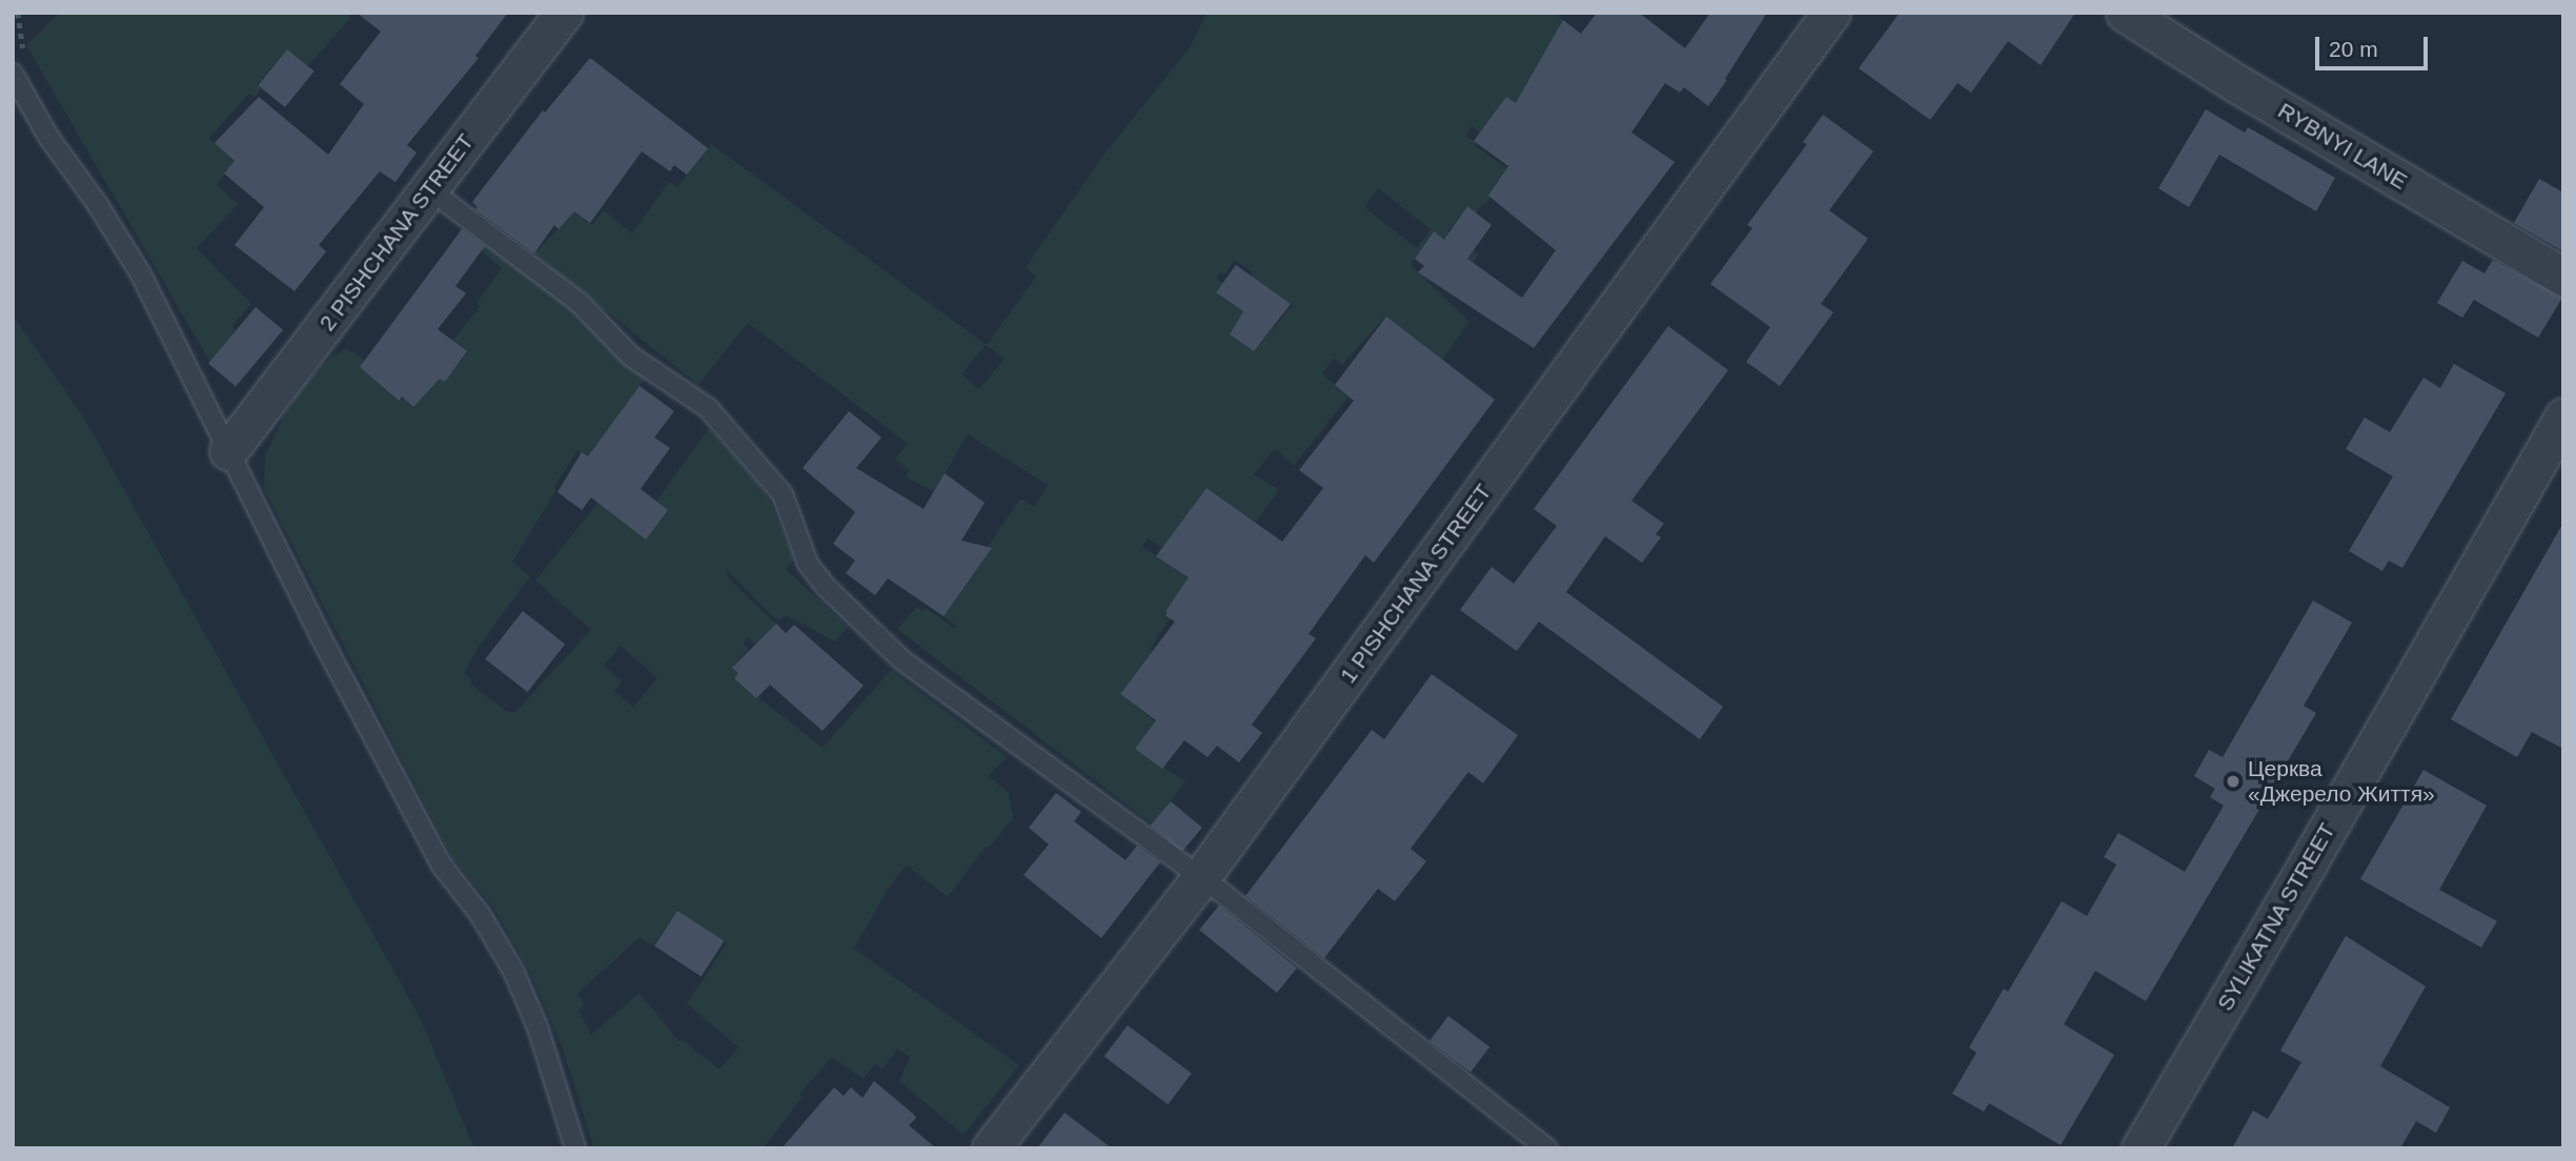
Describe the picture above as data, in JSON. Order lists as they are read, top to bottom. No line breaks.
{"streets":{"street":["RYBNYI LANE","2 PISHCHANA STREET","1 PISHCHANA STREET","SYLIKATNA STREET"]},"places":["Церква «Джерело Життя»"],"scale_bar":"20 m"}
